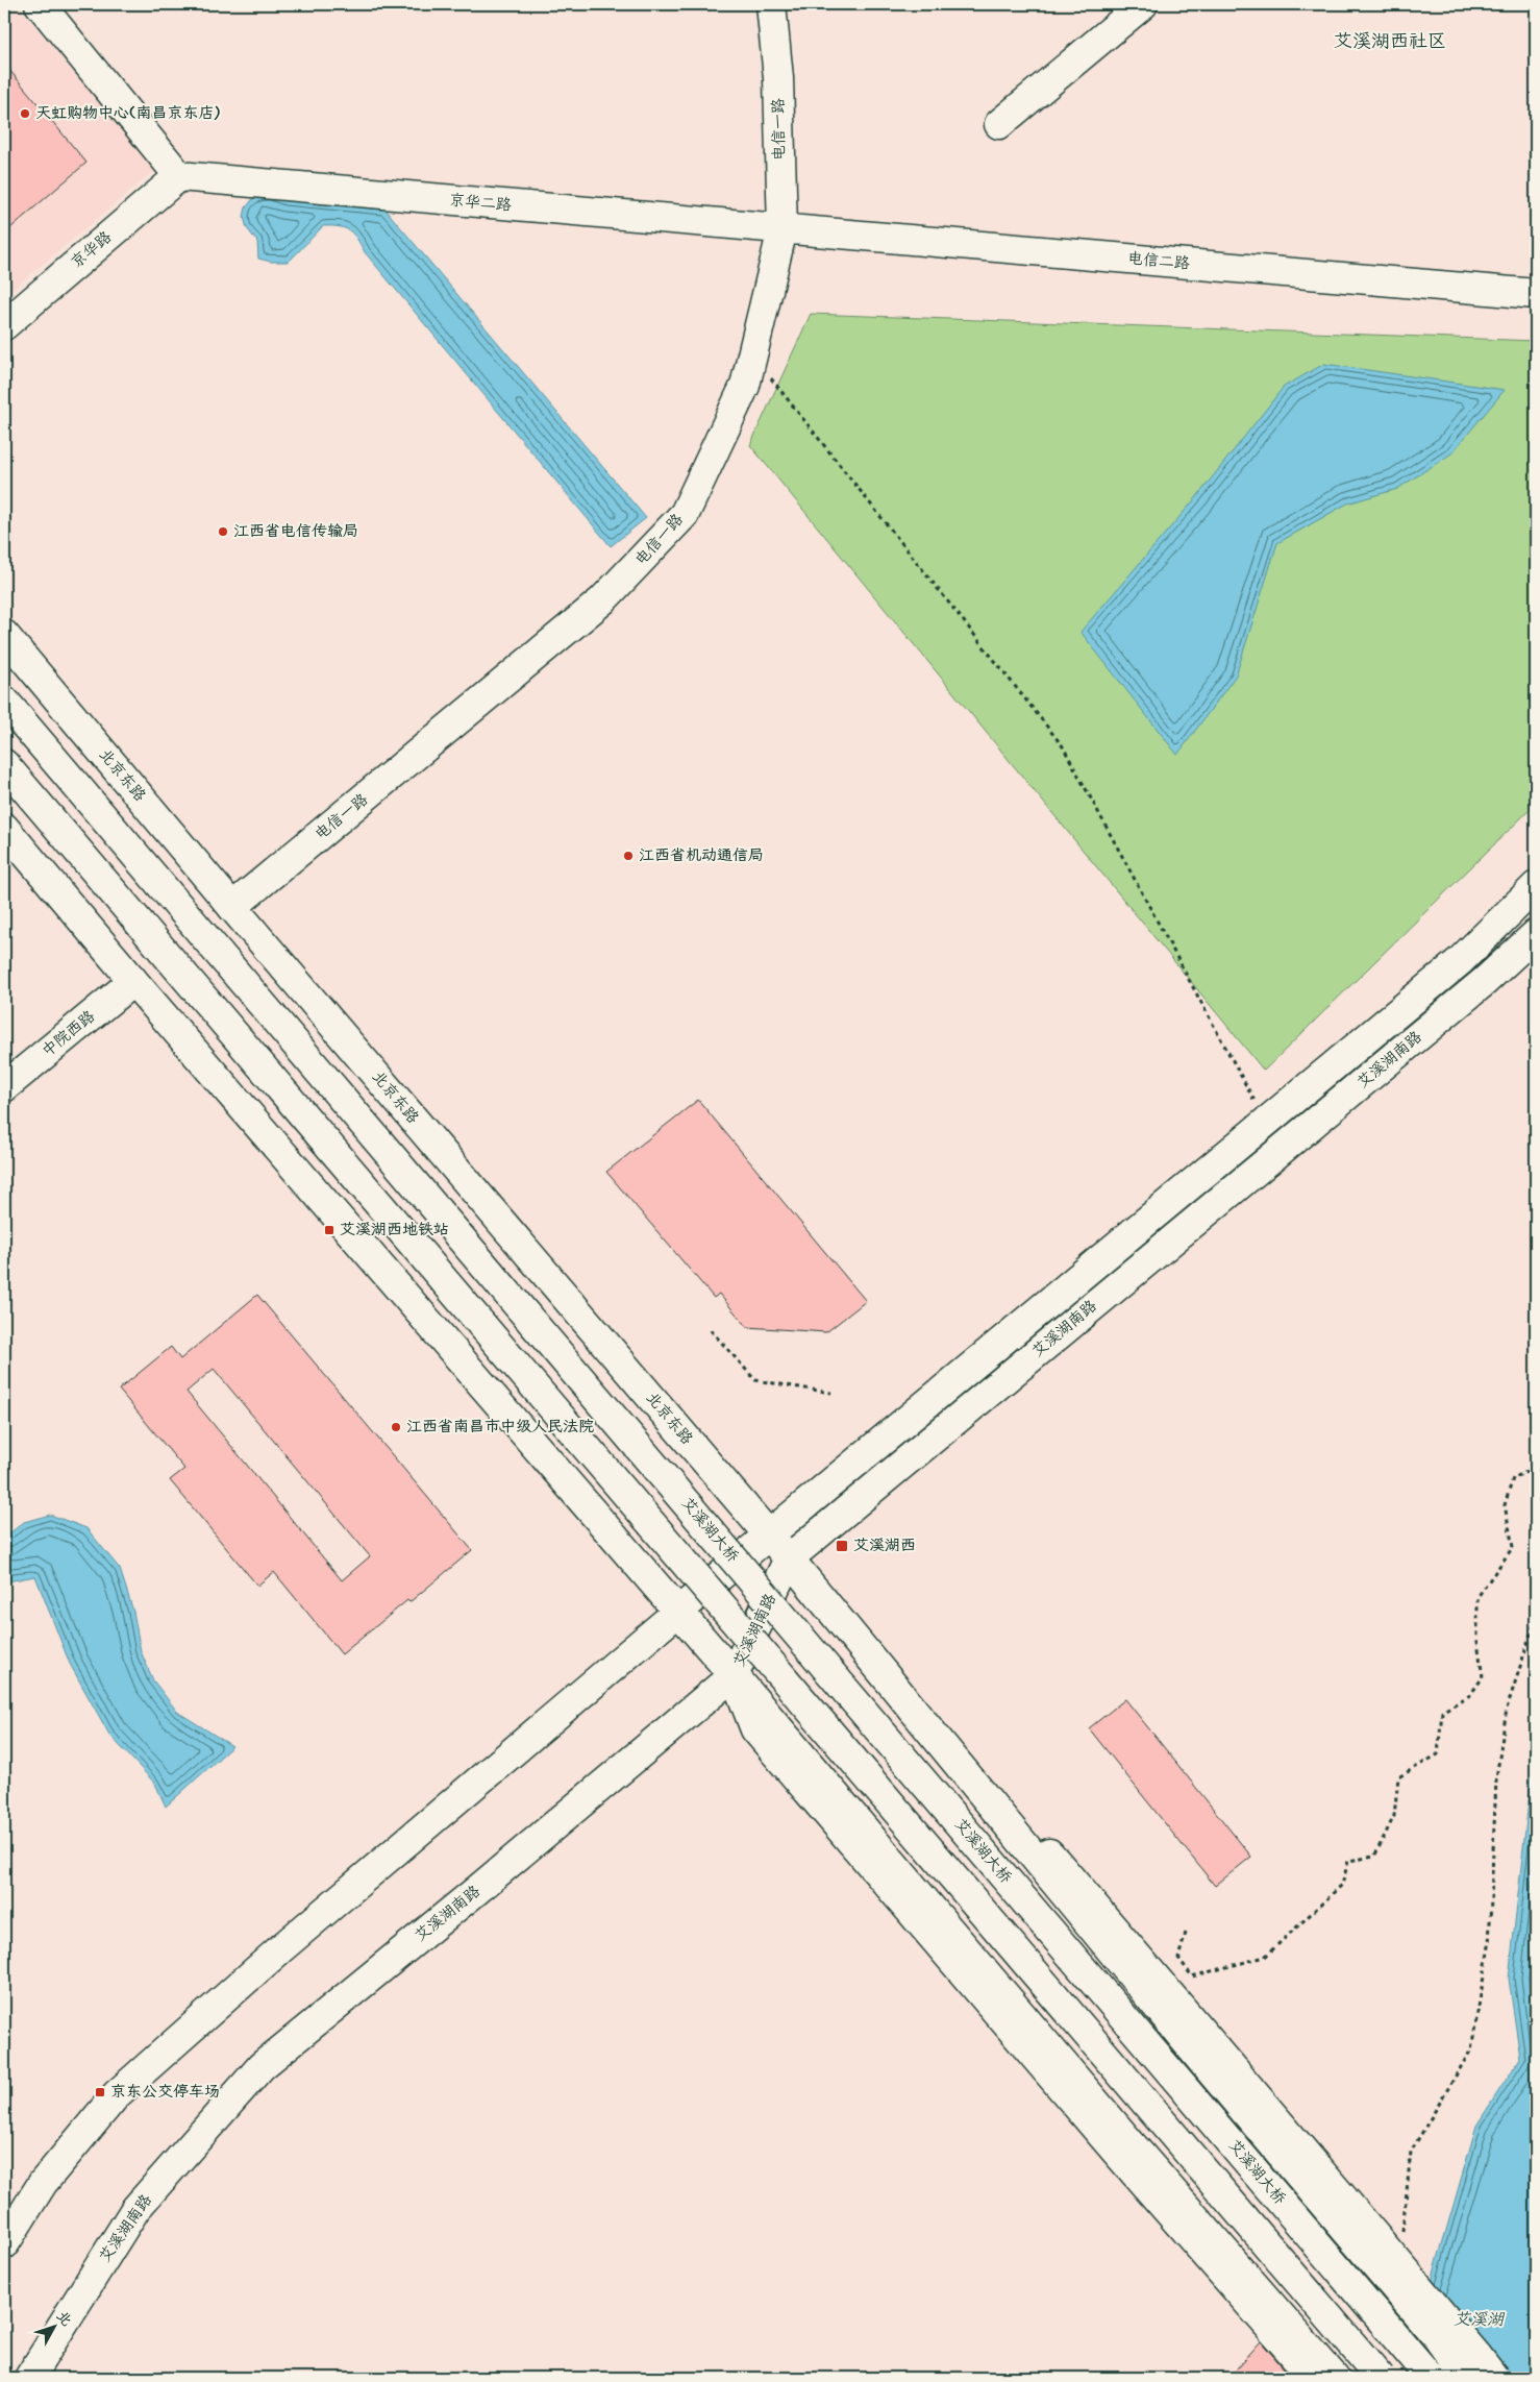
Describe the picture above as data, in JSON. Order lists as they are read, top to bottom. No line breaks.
{"streets":{"main road":["电信一路","京华二路","京华路","电信二路","北京东路","中院西路","艾溪湖南路","艾溪湖大桥"]},"crossings":[["电信一路","京华二路"],["电信一路","电信二路"],["电信一路","北京东路"],["京华二路","京华路"],["京华二路","电信二路"],["北京东路","艾溪湖南路"]],"districts":["艾溪湖西社区"],"water":["艾溪湖"],"places":{"other":["天虹购物中心(南昌京东店)","江西省电信传输局","江西省机动通信局","江西省南昌市中级人民法院"],"transit":["艾溪湖西地铁站","艾溪湖西","京东公交停车场"]},"north":"top right"}
